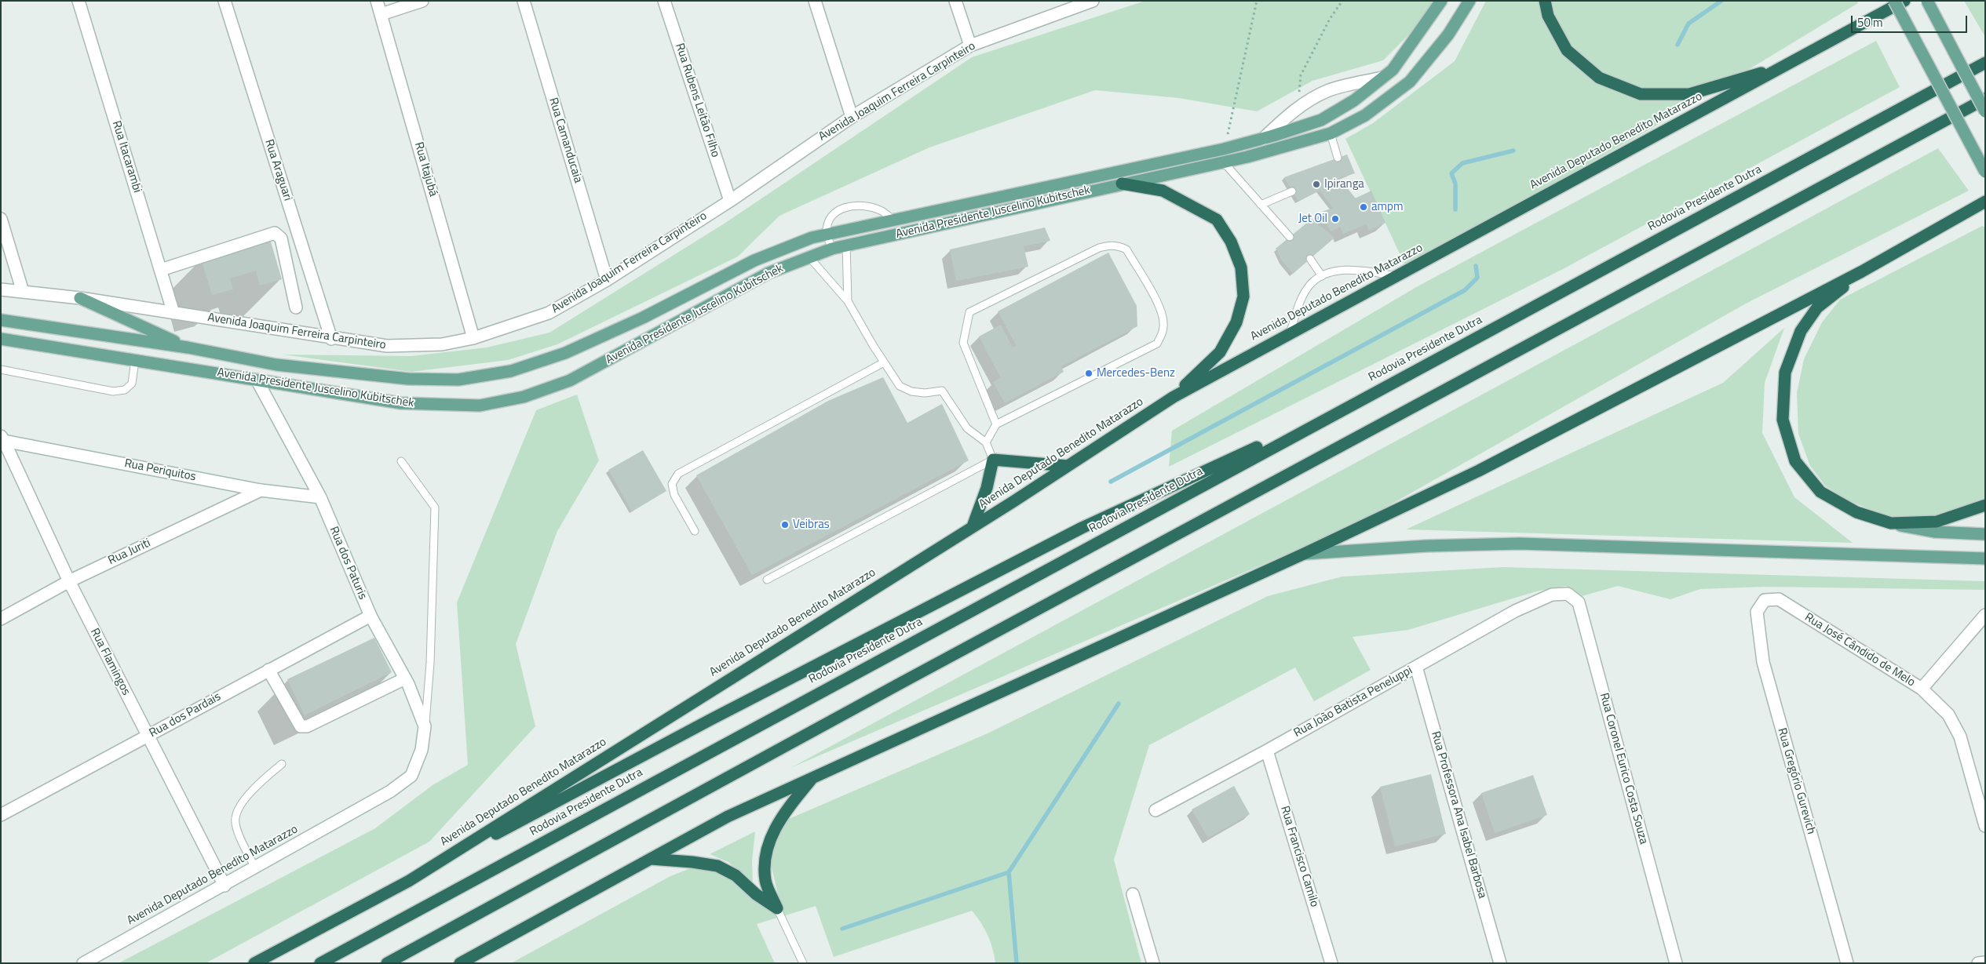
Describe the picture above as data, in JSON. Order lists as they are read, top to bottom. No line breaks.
{"streets":{"highway":["Avenida Deputado Benedito Matarazzo","Rodovia Presidente Dutra"],"main road":["Avenida Presidente Juscelino Kubitschek"],"street":["Avenida Joaquim Ferreira Carpinteiro","Rua Rubens Leitão Filho","Rua Camanducaia","Rua Itacarambi","Rua Itajubá","Rua Araguari","Rua Periquitos","Rua Juriti","Rua dos Paturis","Rua José Cândido de Melo","Rua Flamingos","Rua João Batista Peneluppi","Rua dos Pardais","Rua Coronel Eurico Costa Souza","Rua Gregório Gurevich","Rua Professora Ana Isabel Barbosa","Rua Francisco Camilo"]},"crossings":[["Avenida Joaquim Ferreira Carpinteiro","Rua Rubens Leitão Filho"],["Avenida Joaquim Ferreira Carpinteiro","Rua Camanducaia"],["Avenida Joaquim Ferreira Carpinteiro","Rua Itacarambi"],["Avenida Joaquim Ferreira Carpinteiro","Rua Itajubá"],["Avenida Joaquim Ferreira Carpinteiro","Rua Araguari"],["Avenida Deputado Benedito Matarazzo","Rua dos Paturis"],["Avenida Deputado Benedito Matarazzo","Rua Flamingos"],["Avenida Presidente Juscelino Kubitschek","Rua dos Paturis"],["Rua Periquitos","Rua Juriti"],["Rua Periquitos","Rua dos Paturis"],["Rua Periquitos","Rua Flamingos"],["Rua Juriti","Rua Flamingos"],["Rua dos Paturis","Rua dos Pardais"],["Rua José Cândido de Melo","Rua Gregório Gurevich"],["Rua Flamingos","Rua dos Pardais"],["Rua João Batista Peneluppi","Rua Coronel Eurico Costa Souza"],["Rua João Batista Peneluppi","Rua Professora Ana Isabel Barbosa"],["Rua João Batista Peneluppi","Rua Francisco Camilo"]],"places":["Ipiranga","ampm","Jet Oil","Mercedes-Benz","Veibras"],"scale_bar":"50 m"}
